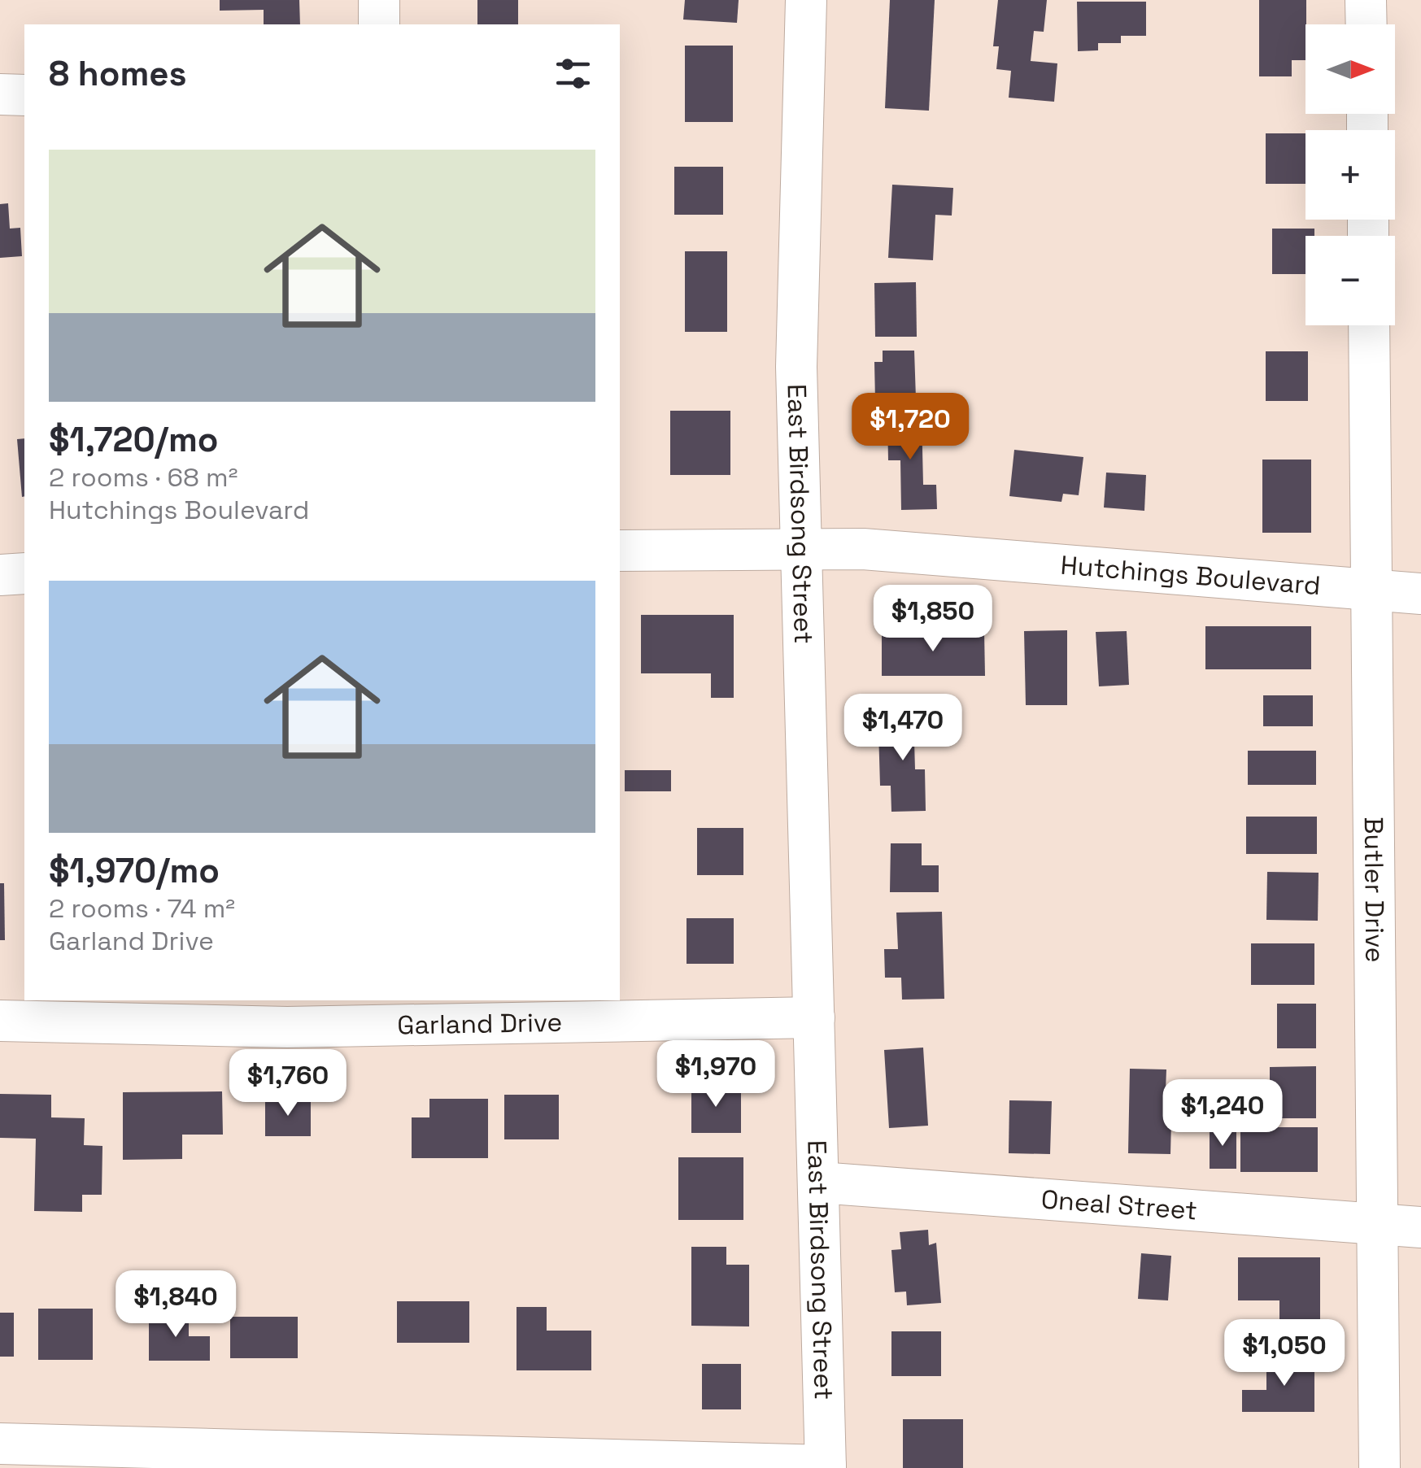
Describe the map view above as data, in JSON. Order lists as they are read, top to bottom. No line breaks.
{"streets":{"street":["East Birdsong Street","Hutchings Boulevard","Butler Drive","Garland Drive","Oneal Street"]},"crossings":[["East Birdsong Street","Hutchings Boulevard"],["East Birdsong Street","Garland Drive"],["East Birdsong Street","Oneal Street"],["Hutchings Boulevard","Butler Drive"],["Butler Drive","Oneal Street"]],"north":"right","page":{"map_buttons":["+","−"],"heading":"8 homes","list":[{"name":"$1,720/mo","note":"2 rooms · 68 m² · Hutchings Boulevard"},{"name":"$1,970/mo","note":"2 rooms · 74 m² · Garland Drive"}],"price":["$1,720","$1,850","$1,470","$1,970","$1,760","$1,240","$1,840","$1,050"]}}
